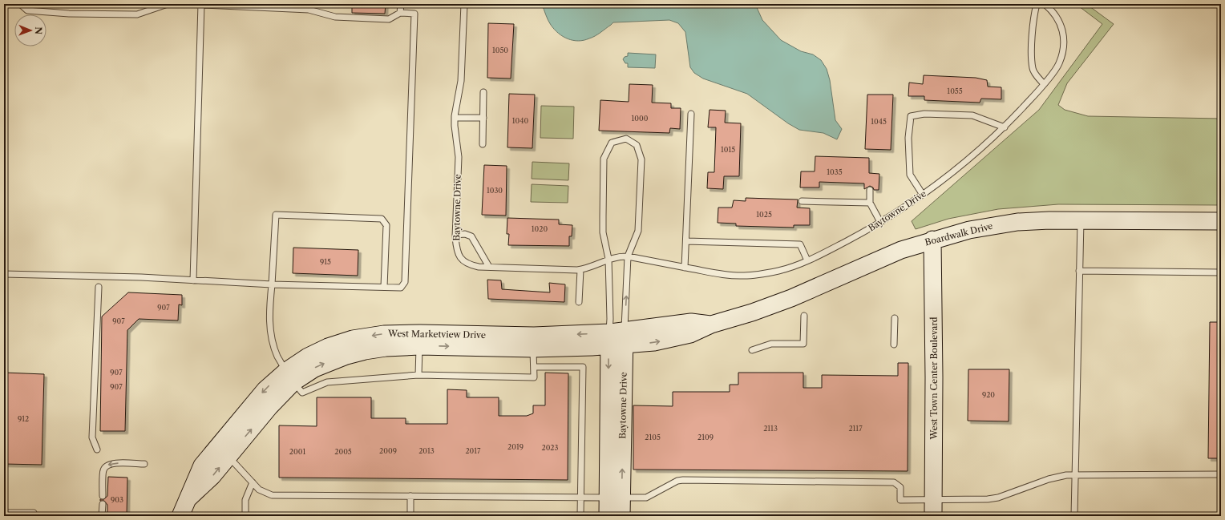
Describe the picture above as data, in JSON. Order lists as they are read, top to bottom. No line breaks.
{"streets":{"street":["Baytowne Drive","Boardwalk Drive","West Marketview Drive","West Town Center Boulevard"]},"crossings":[["Baytowne Drive","Boardwalk Drive"],["Baytowne Drive","West Marketview Drive"],["Boardwalk Drive","West Marketview Drive"],["Boardwalk Drive","West Town Center Boulevard"]],"house_numbers":["1050","1055","1000","1040","1045","1015","1035","1030","1025","1020","915","907","907","907","907","920","912","2113","2117","2105","2109","2019","2023","2009","2013","2017","2001","2005","903"],"north":"right"}
